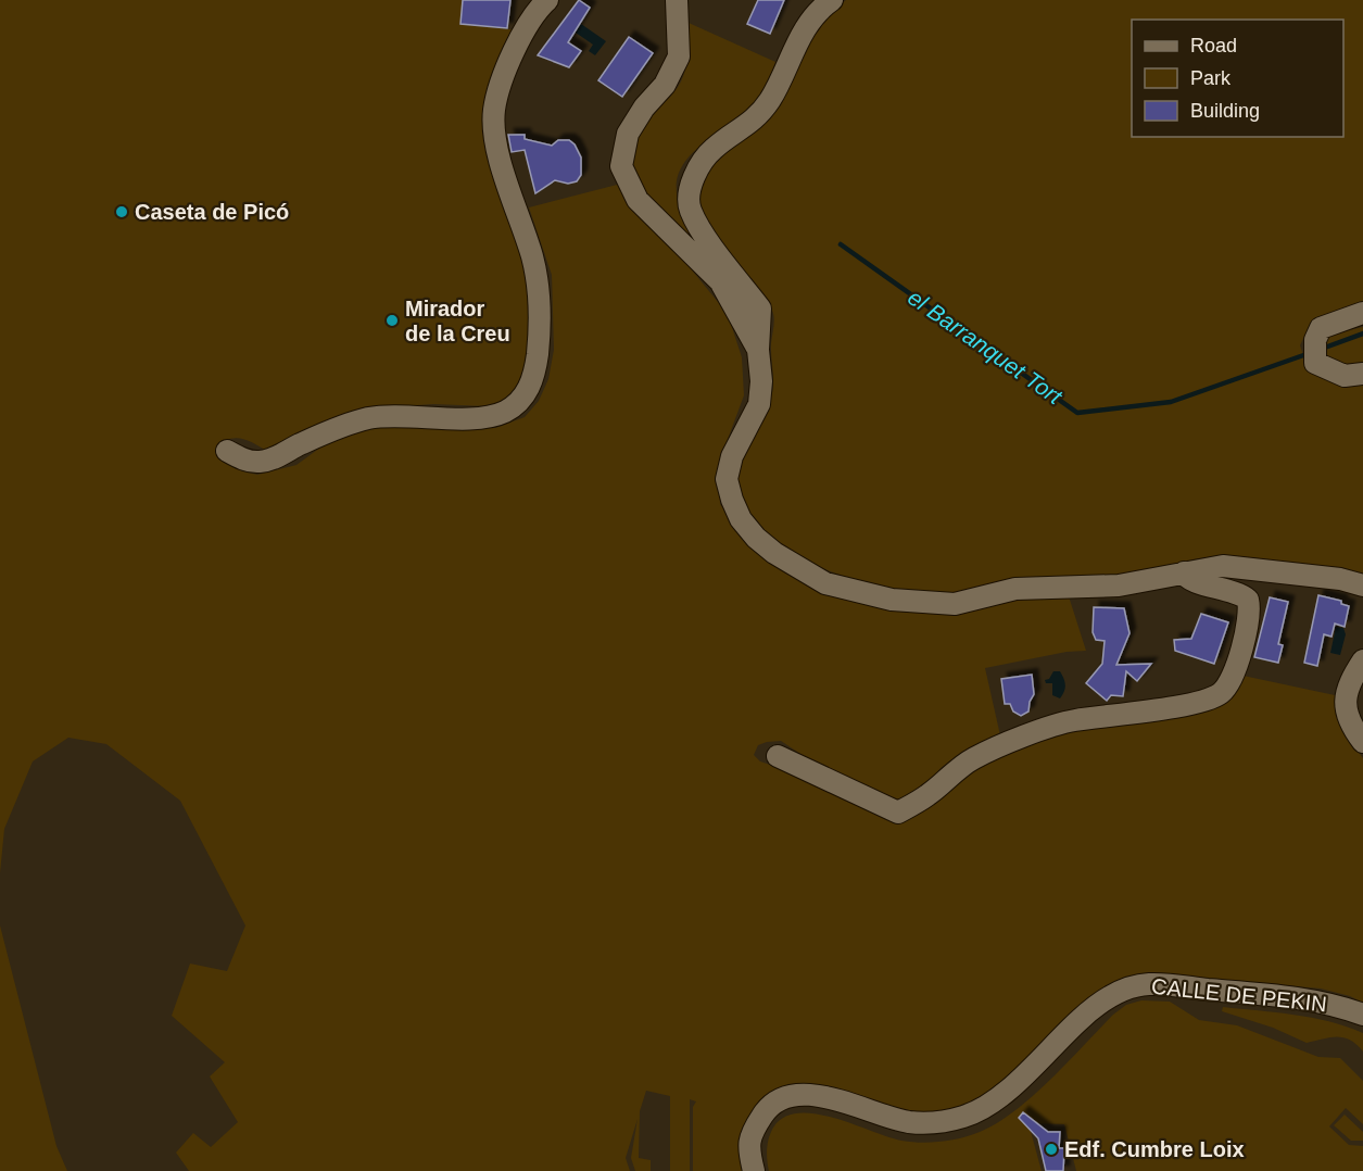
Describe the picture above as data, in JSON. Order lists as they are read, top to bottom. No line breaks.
{"streets":{"street":["CALLE DE PEKIN"]},"water":["el Barranquet Tort"],"places":["Caseta de Picó","Mirador de la Creu","Edf. Cumbre Loix"],"legend":["Road","Park","Building"]}
